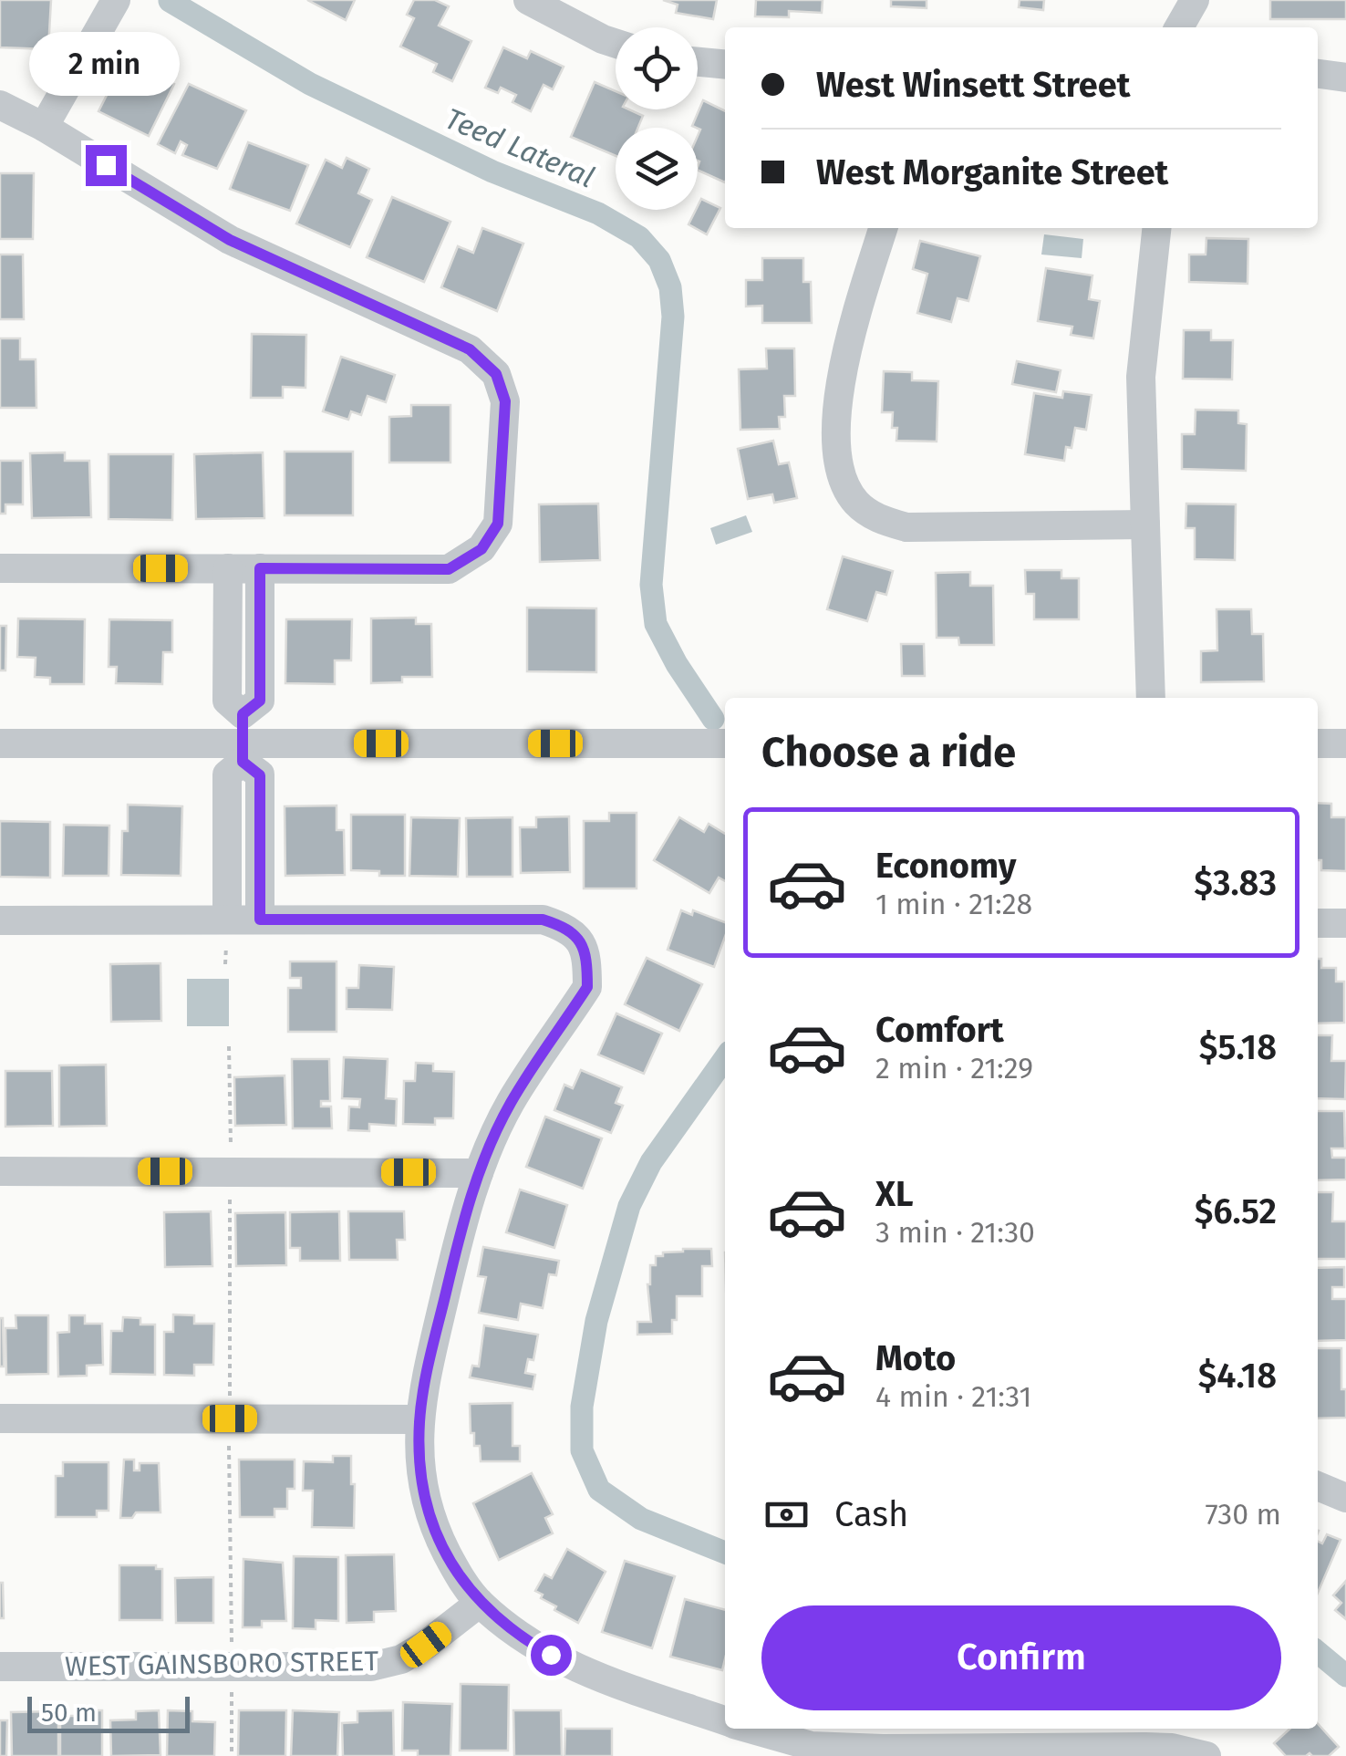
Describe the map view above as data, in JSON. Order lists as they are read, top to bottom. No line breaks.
{"streets":{"street":["WEST GAINSBORO STREET"]},"water":["Teed Lateral"],"scale_bar":"50 m","page":{"banner":["West Winsett Street","West Morganite Street"],"bubble":"2 min","heading":"Choose a ride","list":[{"name":"Economy","note":"1 min · 21:28","value":"$3.83"},{"name":"Comfort","note":"2 min · 21:29","value":"$5.18"},{"name":"XL","note":"3 min · 21:30","value":"$6.52"},{"name":"Moto","note":"4 min · 21:31","value":"$4.18"}],"pay":["Cash","730 m"],"buttons":"Confirm","scale":"50 m"}}
